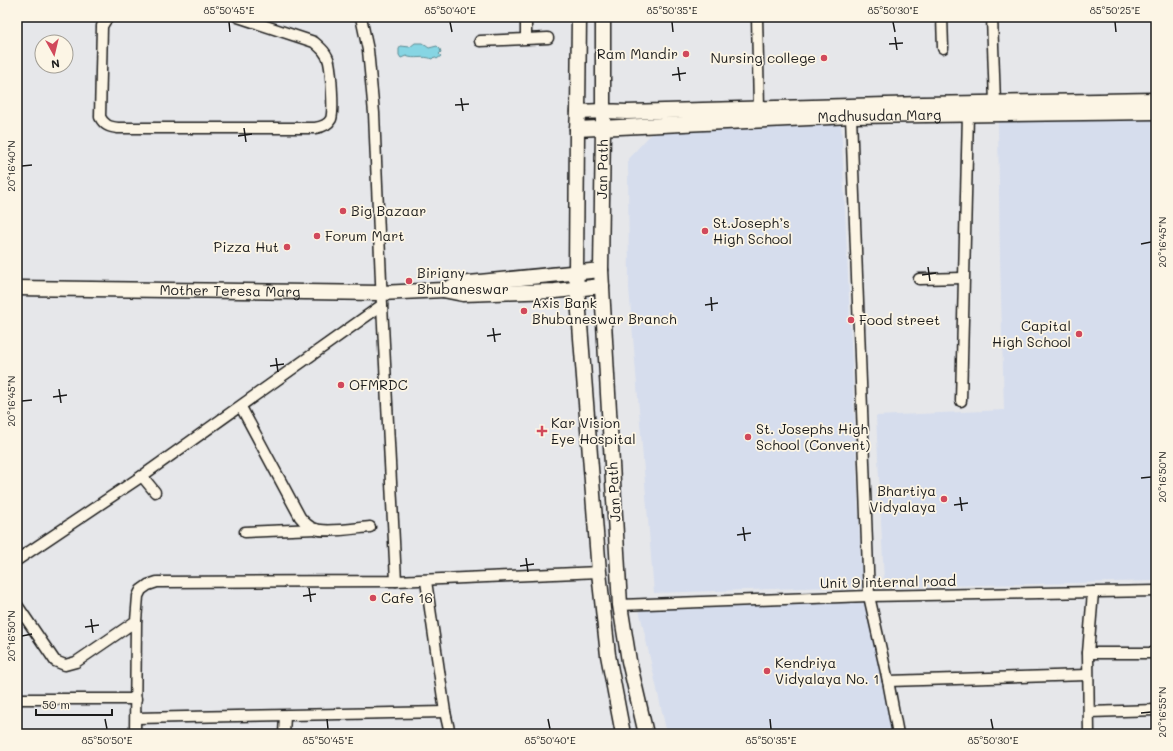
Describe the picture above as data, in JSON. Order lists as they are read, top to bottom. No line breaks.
{"streets":{"main road":["Madhusudan Marg","Jan Path","Mother Teresa Marg"],"street":["Unit 9 internal road"]},"crossings":[["Madhusudan Marg","Jan Path"],["Jan Path","Mother Teresa Marg"],["Jan Path","Unit 9 internal road"]],"places":{"other":["Ram Mandir","Nursing college","Big Bazaar","St.Joseph’s High School","Forum Mart","Pizza Hut","Biriany Bhubaneswar","Axis Bank Bhubaneswar Branch","Food street","Capital High School","OFMRDC","St. Josephs High School (Convent)","Bhartiya Vidyalaya","Cafe 16","Kendriya Vidyalaya No. 1"],"health":["Kar Vision Eye Hospital"]},"scale_bar":"50 m","north":"bottom","coordinates":["85°50'45\"E","85°50'40\"E","85°50'35\"E","85°50'30\"E","85°50'25\"E","20°16'40\"N","20°16'45\"N","20°16'50\"N","20°16'55\"N","85°50'50\"E"]}
